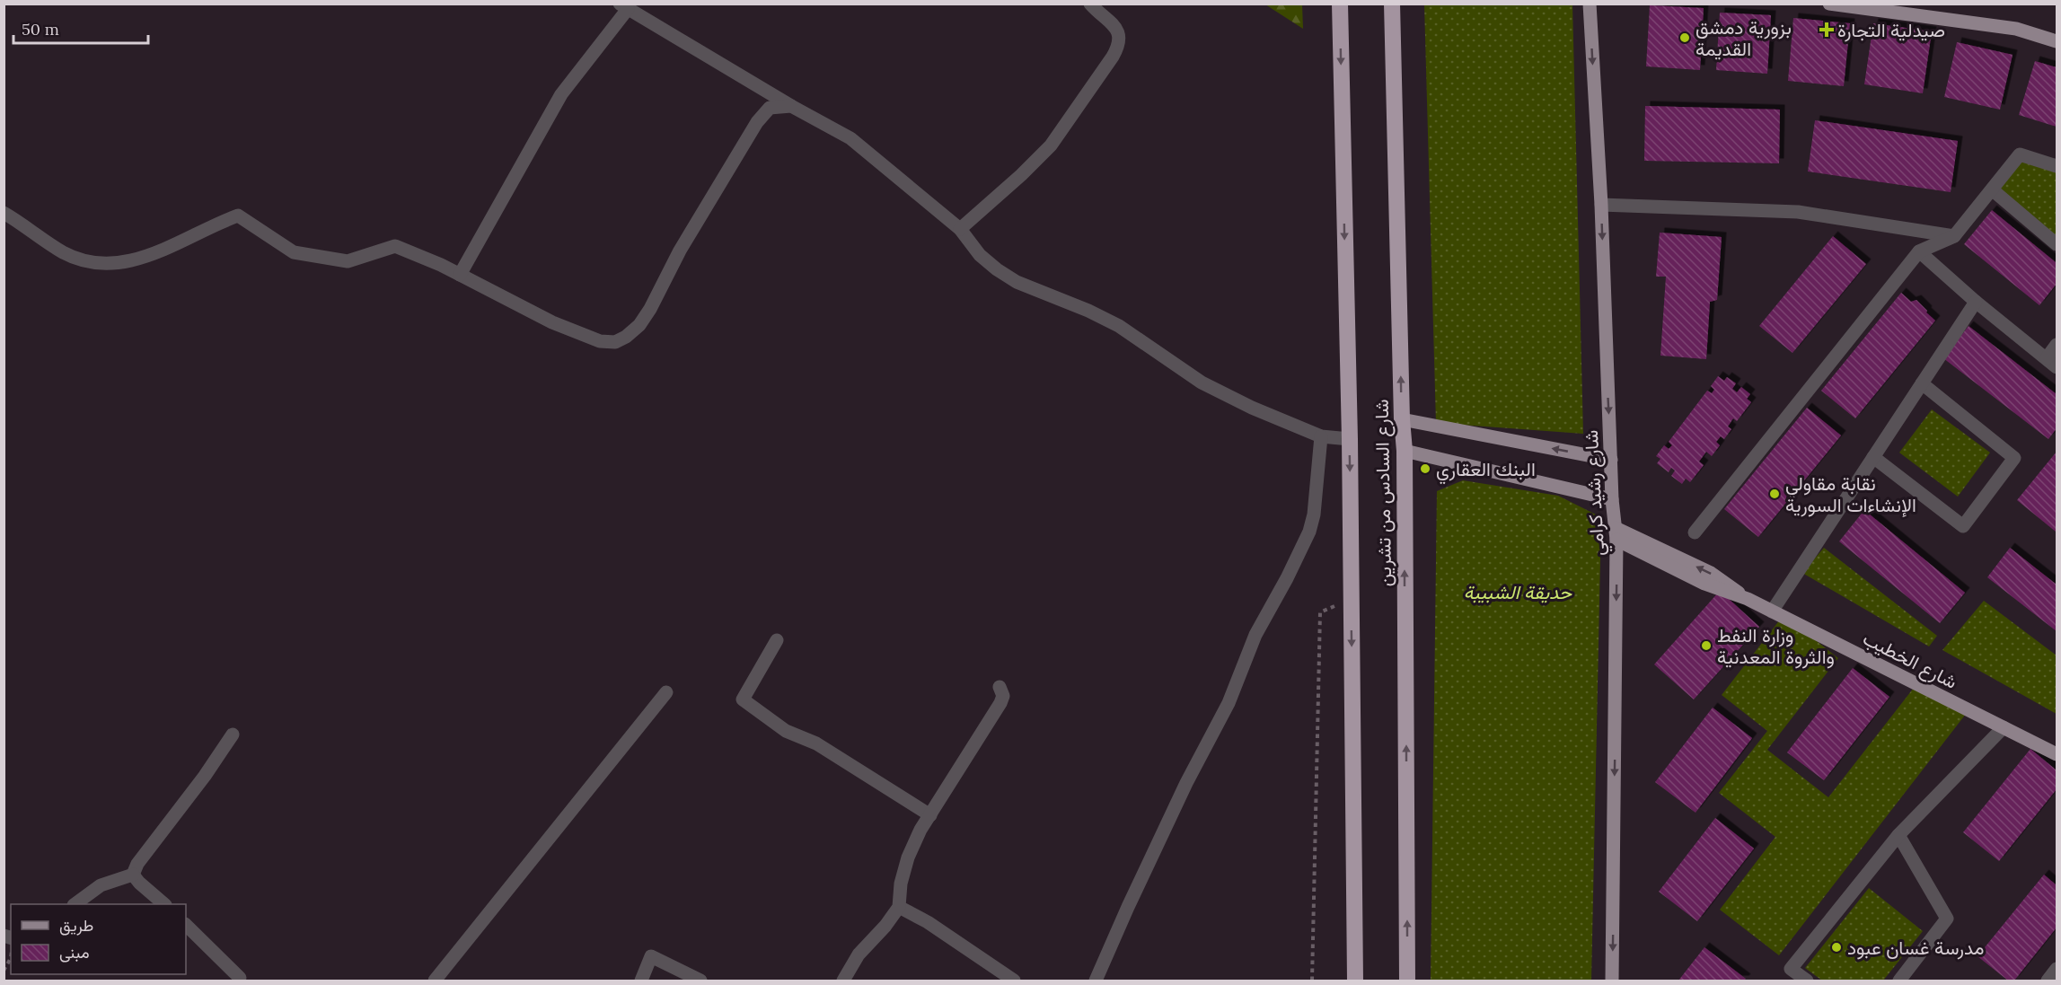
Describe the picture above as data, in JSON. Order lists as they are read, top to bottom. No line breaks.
{"streets":{"highway":["شارع السادس من تشرين"],"main road":["شارع رشيد كرامي","شارع الخطيب"]},"crossings":[["شارع رشيد كرامي","شارع الخطيب"]],"one_way":["شارع رشيد كرامي"],"parks":["حديقة الشبيبة"],"places":{"health":["صيدلية التجارة"],"other":["بزورية دمشق القديمة","البنك العقاري","نقابة مقاولي الإنشاءات السورية","وزارة النفط والثروة المعدنية","مدرسة غسان عبود"]},"legend":["طريق","مبنى"],"scale_bar":"50 m"}
